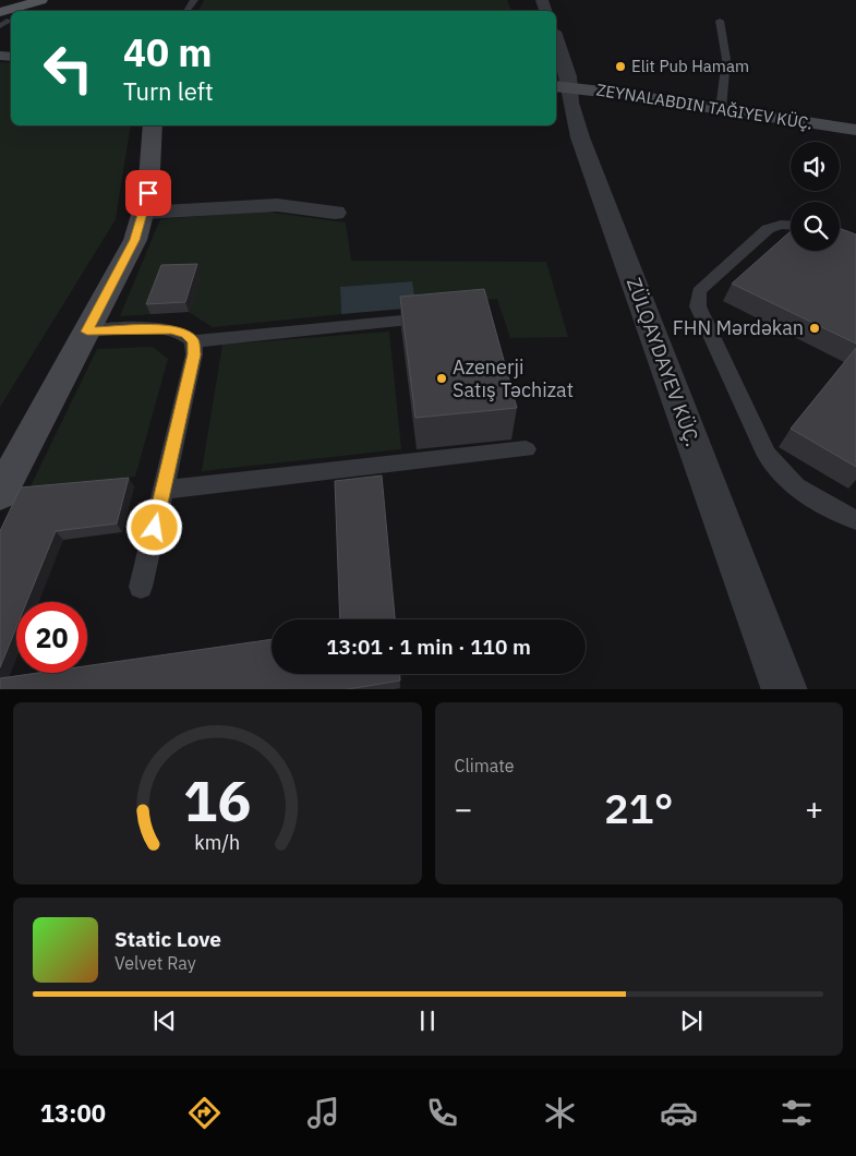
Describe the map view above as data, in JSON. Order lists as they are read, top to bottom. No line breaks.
{"streets":{"street":["ZÜLQAYDAYEV KÜÇ."]},"places":["Elit Pub Hamam","FHN Mərdəkan","Azenerji Satış Təchizat"],"page":{"turn":["40 m","Turn left"],"limit":"20","trip":"13:01 · 1 min · 110 m","tile":"Climate","heat":["−","21°","+"],"song":["Static Love","Velvet Ray"],"tabs":"13:00","gauge":["16","km/h"]}}
